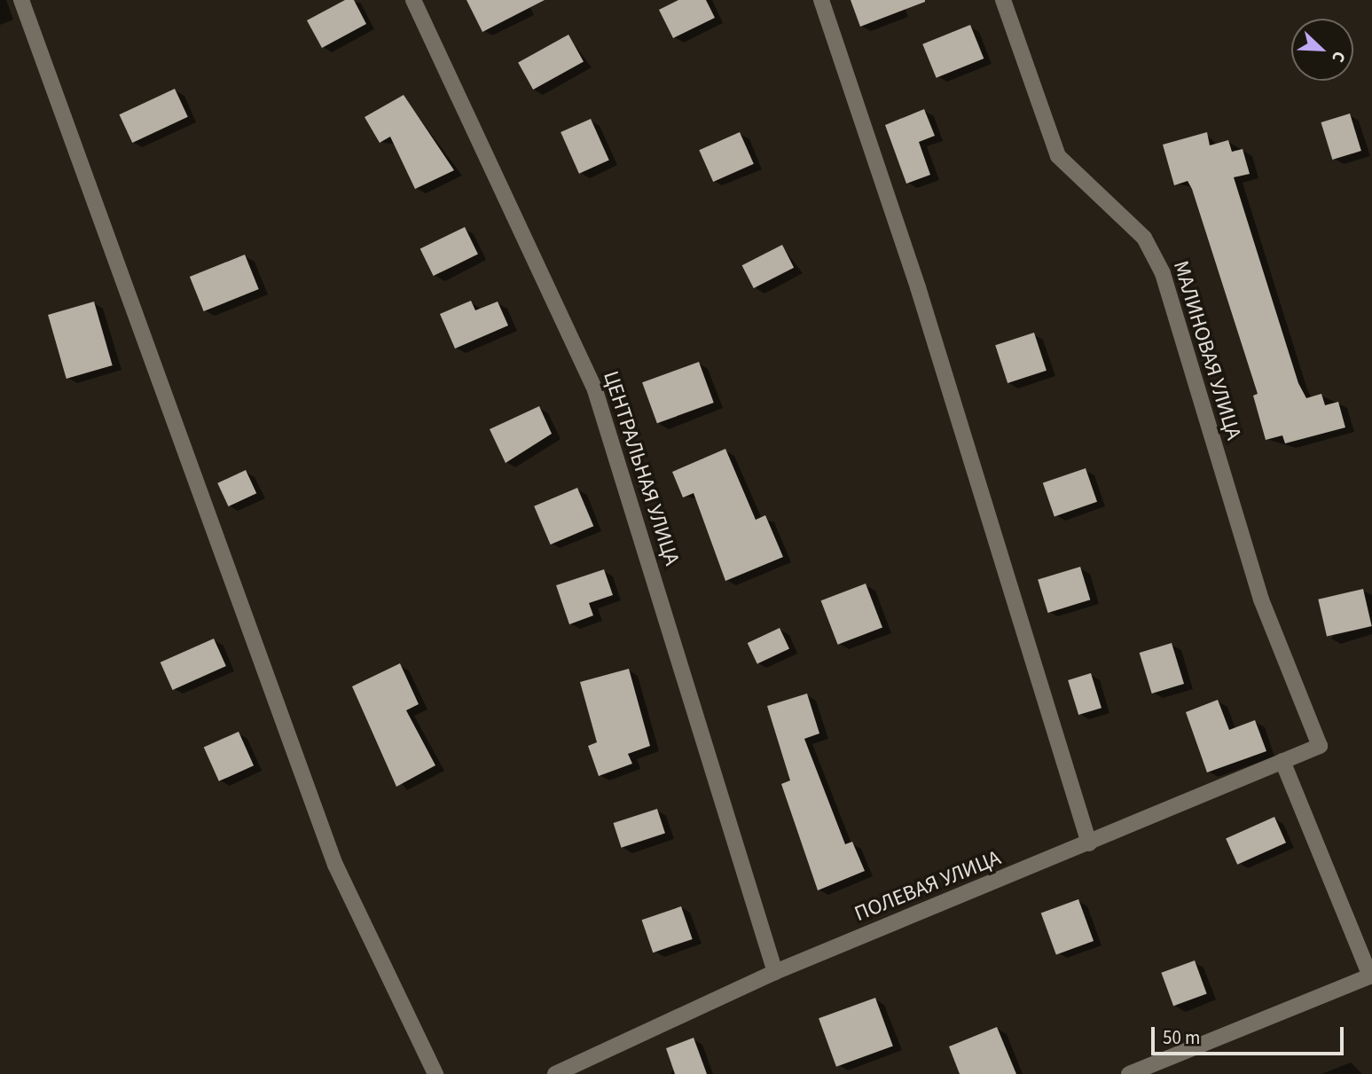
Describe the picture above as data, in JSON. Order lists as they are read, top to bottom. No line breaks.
{"streets":{"street":["МАЛИНОВАЯ УЛИЦА","ЦЕНТРАЛЬНАЯ УЛИЦА","ПОЛЕВАЯ УЛИЦА"]},"crossings":[["МАЛИНОВАЯ УЛИЦА","ПОЛЕВАЯ УЛИЦА"],["ЦЕНТРАЛЬНАЯ УЛИЦА","ПОЛЕВАЯ УЛИЦА"]],"scale_bar":"50 m","north":"bottom right"}
